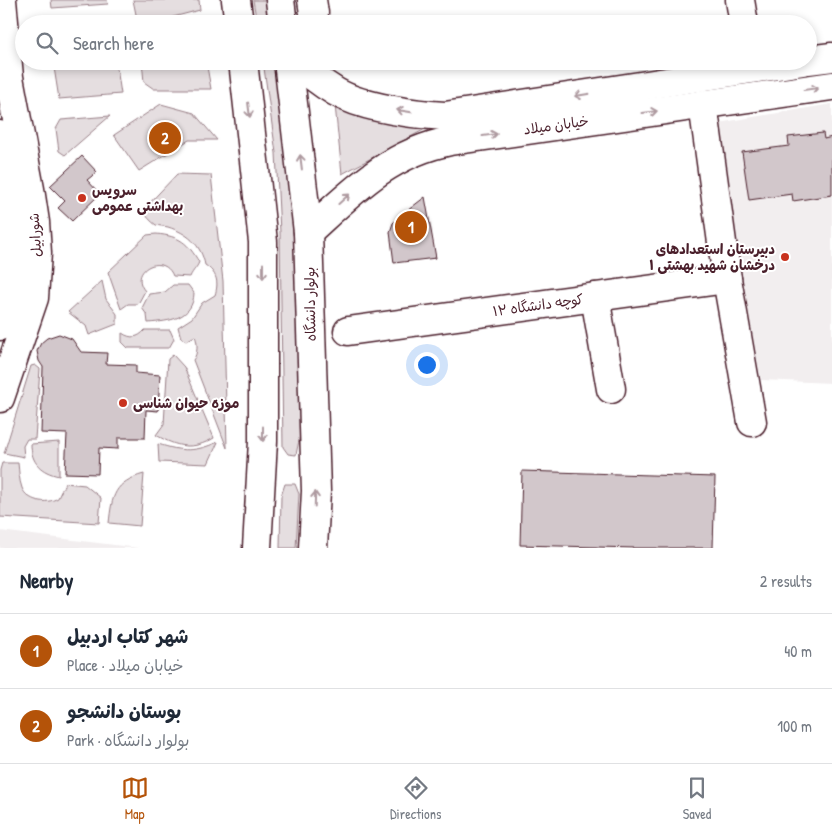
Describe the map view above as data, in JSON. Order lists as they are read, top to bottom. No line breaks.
{"streets":{"street":["خیابان میلاد","شورابیل","بولوار دانشگاه","کوچه دانشگاه ۱۲"]},"crossings":[["خیابان میلاد","بولوار دانشگاه"]],"places":["سرویس بهداشتی عمومی","دبیرستان استعدادهای درخشان شهید بهشتی ۱","موزه حیوان شناسی"],"page":{"search":"Search here","pins":["2","1"],"heading":["Nearby","2 results"],"list":[{"mark":"1","name":"شهر کتاب اردبیل","note":"Place · خیابان میلاد","value":"40 m"},{"mark":"2","name":"بوستان دانشجو","note":"Park · بولوار دانشگاه","value":"100 m"}],"nav":["Map","Directions","Saved"]}}
